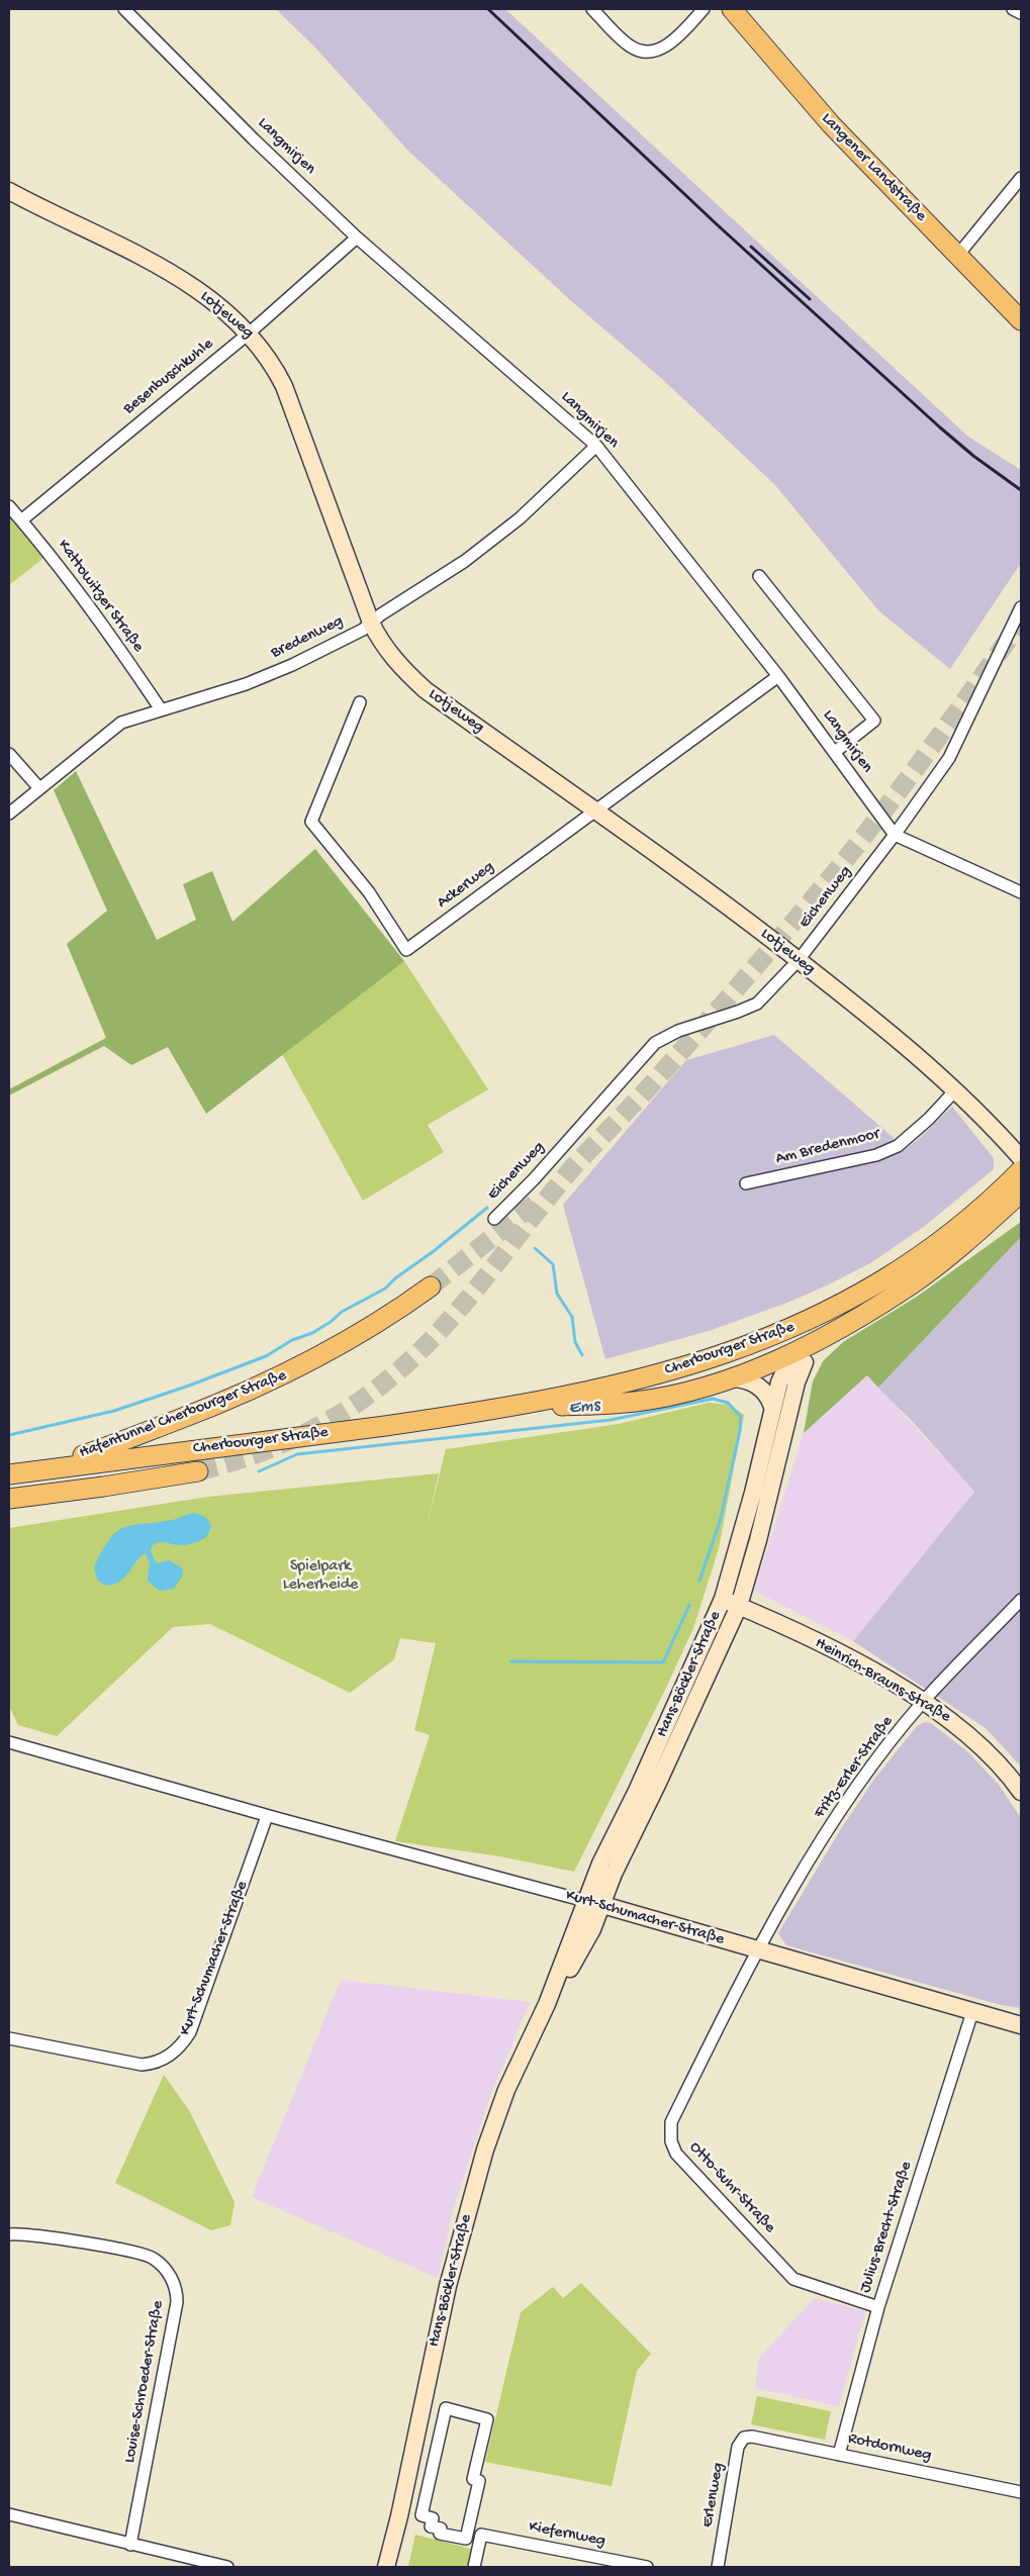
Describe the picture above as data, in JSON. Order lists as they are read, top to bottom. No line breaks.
{"streets":{"main road":["Langener Landstraße","Cherbourger Straße","Hafentunnel Cherbourger Straße"],"street":["Langmirjen","Lotjeweg","Besenbuschkuhle","Kattowitzer Straße","Bredenweg","Ackerweg","Eichenweg","Am Bredenmoor","Hans-Böckler-Straße","Heinrich-Brauns-Straße","Fritz-Erler-Straße","Kurt-Schumacher-Straße","Otto-Suhr-Straße","Julius-Brecht-Straße","Louise-Schroeder-Straße","Rotdornweg","Erlenweg","Kiefernweg"]},"crossings":[["Langmirjen","Besenbuschkuhle"],["Langmirjen","Bredenweg"],["Langmirjen","Ackerweg"],["Langmirjen","Eichenweg"],["Lotjeweg","Besenbuschkuhle"],["Lotjeweg","Bredenweg"],["Lotjeweg","Ackerweg"],["Lotjeweg","Eichenweg"],["Lotjeweg","Am Bredenmoor"],["Besenbuschkuhle","Kattowitzer Straße"],["Kattowitzer Straße","Bredenweg"],["Cherbourger Straße","Hafentunnel Cherbourger Straße"],["Cherbourger Straße","Hans-Böckler-Straße"],["Hans-Böckler-Straße","Heinrich-Brauns-Straße"],["Hans-Böckler-Straße","Kurt-Schumacher-Straße"],["Heinrich-Brauns-Straße","Fritz-Erler-Straße"],["Fritz-Erler-Straße","Kurt-Schumacher-Straße"],["Fritz-Erler-Straße","Otto-Suhr-Straße"],["Kurt-Schumacher-Straße","Otto-Suhr-Straße"],["Kurt-Schumacher-Straße","Julius-Brecht-Straße"],["Otto-Suhr-Straße","Julius-Brecht-Straße"],["Julius-Brecht-Straße","Rotdornweg"],["Rotdornweg","Erlenweg"]],"water":["Ems"],"parks":["Spielpark Leherheide"]}
